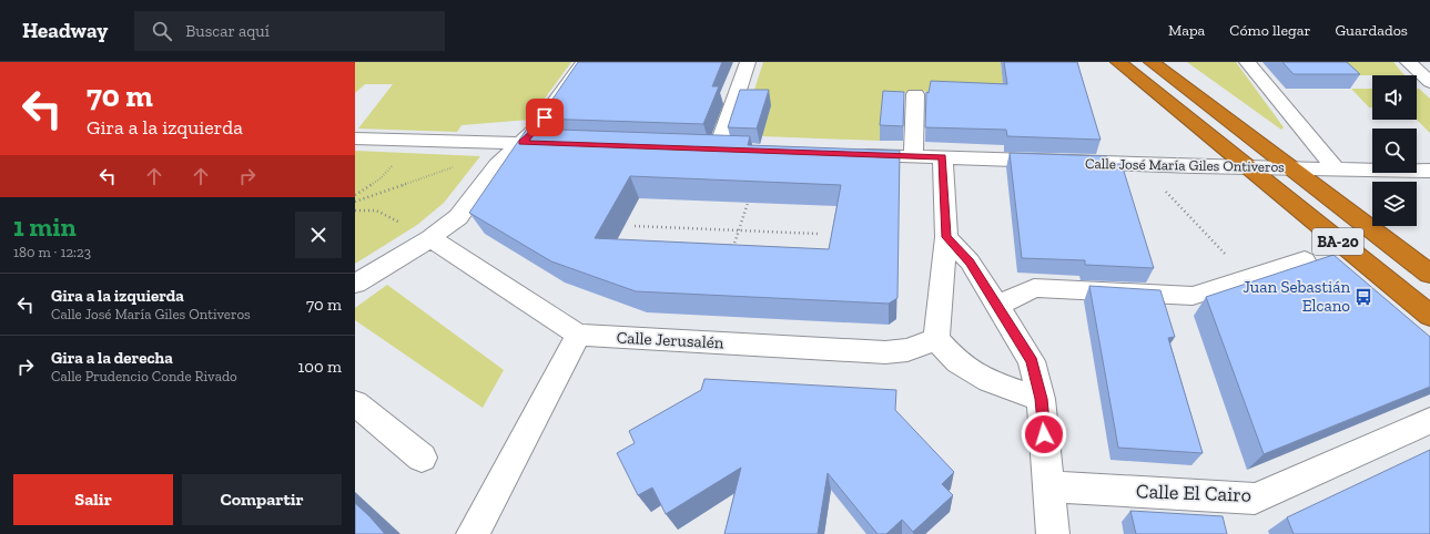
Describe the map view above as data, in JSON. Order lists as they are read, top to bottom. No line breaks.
{"streets":{"highway":["BA-20"],"street":["Calle José María Giles Ontiveros","Calle Jerusalén","Calle El Cairo"]},"crossings":[["Calle José María Giles Ontiveros","BA-20"]],"places":{"bus stop":["Juan Sebastián Elcano"]},"page":{"header":"Headway","search":"Buscar aquí","nav":["Mapa","Cómo llegar","Guardados"],"turn":["70 m","Gira a la izquierda"],"heading":["1 min","180 m · 12:23"],"list":[{"name":"Gira a la izquierda","note":"Calle José María Giles Ontiveros","value":"70 m"},{"name":"Gira a la derecha","note":"Calle Prudencio Conde Rivado","value":"100 m"}],"buttons":["Salir","Compartir"]}}
